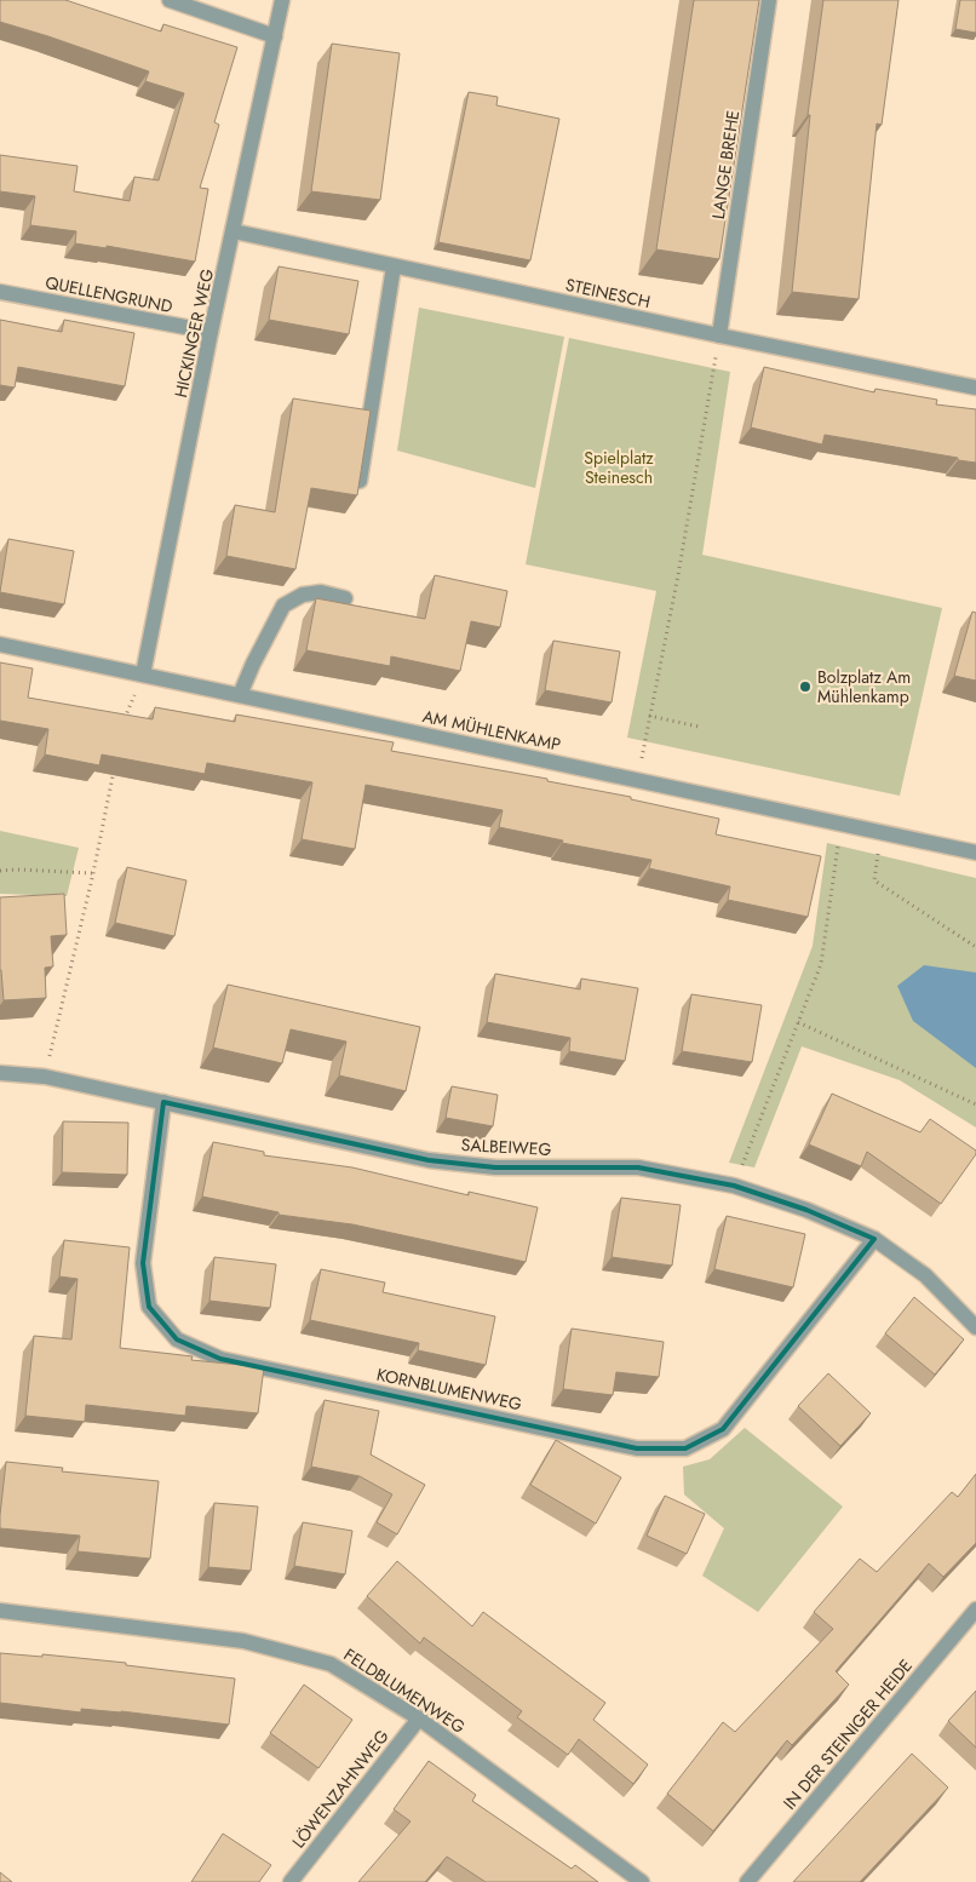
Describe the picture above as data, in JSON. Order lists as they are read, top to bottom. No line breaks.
{"streets":{"street":["LANGE BREHE","STEINESCH","QUELLENGRUND","HICKINGER WEG","AM MÜHLENKAMP","SALBEIWEG","KORNBLUMENWEG","FELDBLUMENWEG","IN DER STEINIGER HEIDE","LÖWENZAHNWEG"]},"crossings":[["LANGE BREHE","STEINESCH"],["STEINESCH","HICKINGER WEG"],["QUELLENGRUND","HICKINGER WEG"],["HICKINGER WEG","AM MÜHLENKAMP"],["SALBEIWEG","KORNBLUMENWEG"],["FELDBLUMENWEG","LÖWENZAHNWEG"]],"parks":["Spielplatz Steinesch"],"places":["Bolzplatz Am Mühlenkamp"]}
